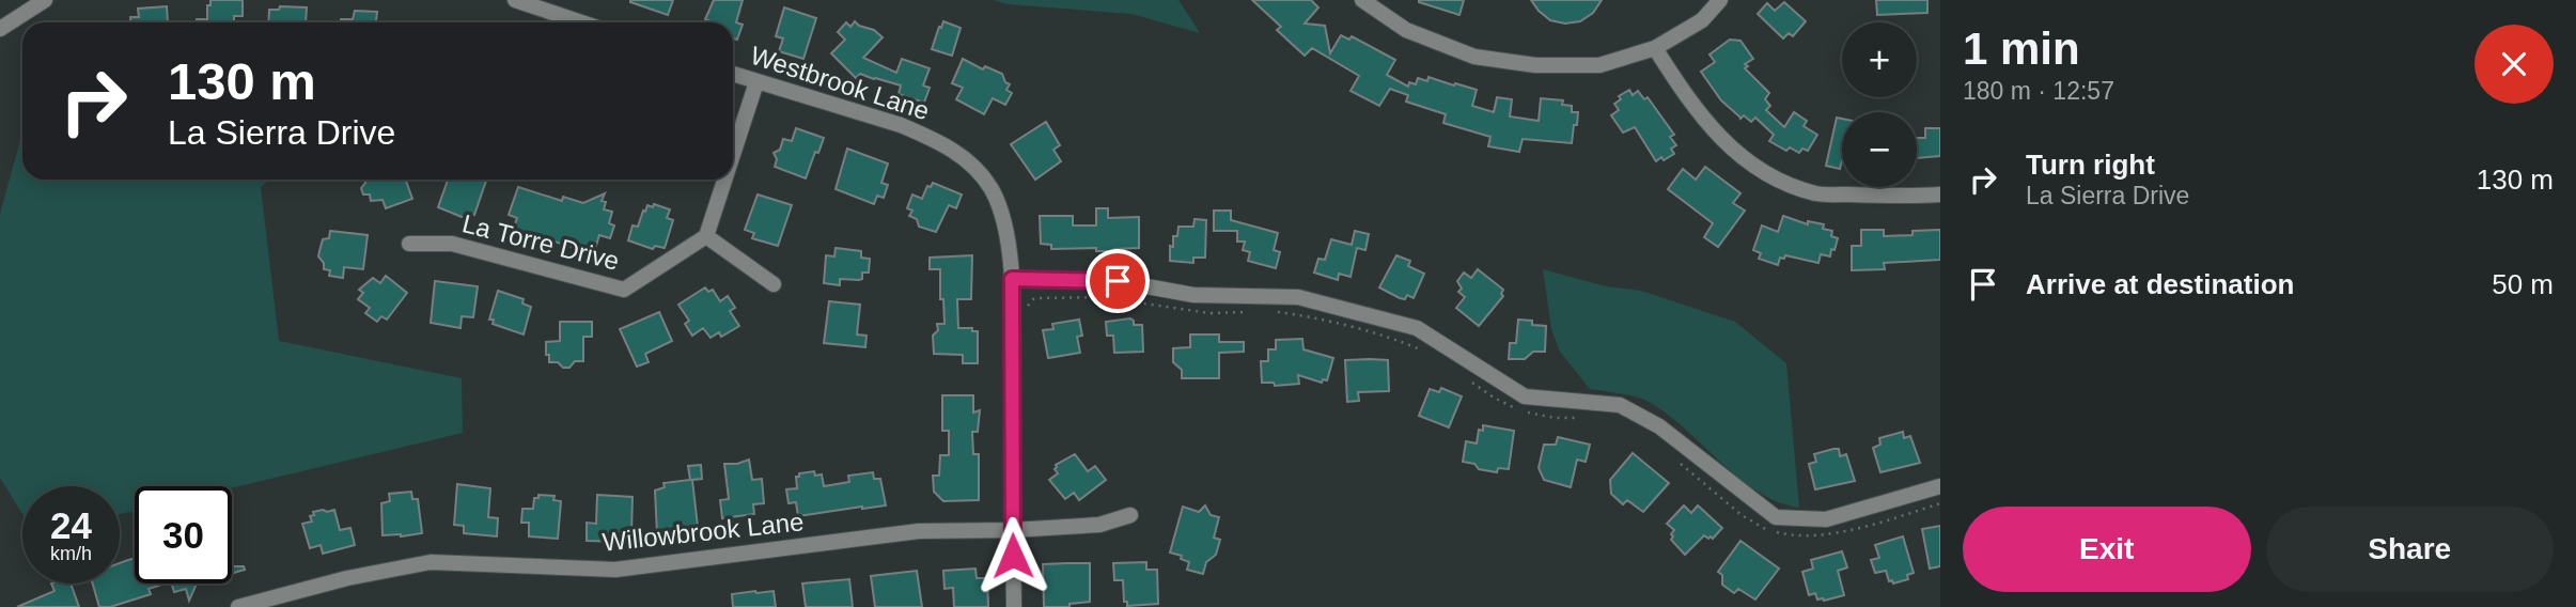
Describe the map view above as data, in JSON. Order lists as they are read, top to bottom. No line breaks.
{"streets":{"street":["Westbrook Lane","La Torre Drive","Willowbrook Lane"]},"crossings":[["Westbrook Lane","Willowbrook Lane"]],"page":{"heading":["1 min","180 m · 12:57"],"map_buttons":["+","−"],"turn":["130 m","La Sierra Drive"],"list":[{"name":"Turn right","note":"La Sierra Drive","value":"130 m"},{"name":"Arrive at destination","value":"50 m"}],"speed":"24 km/h","limit":"30","buttons":["Exit","Share"]}}
